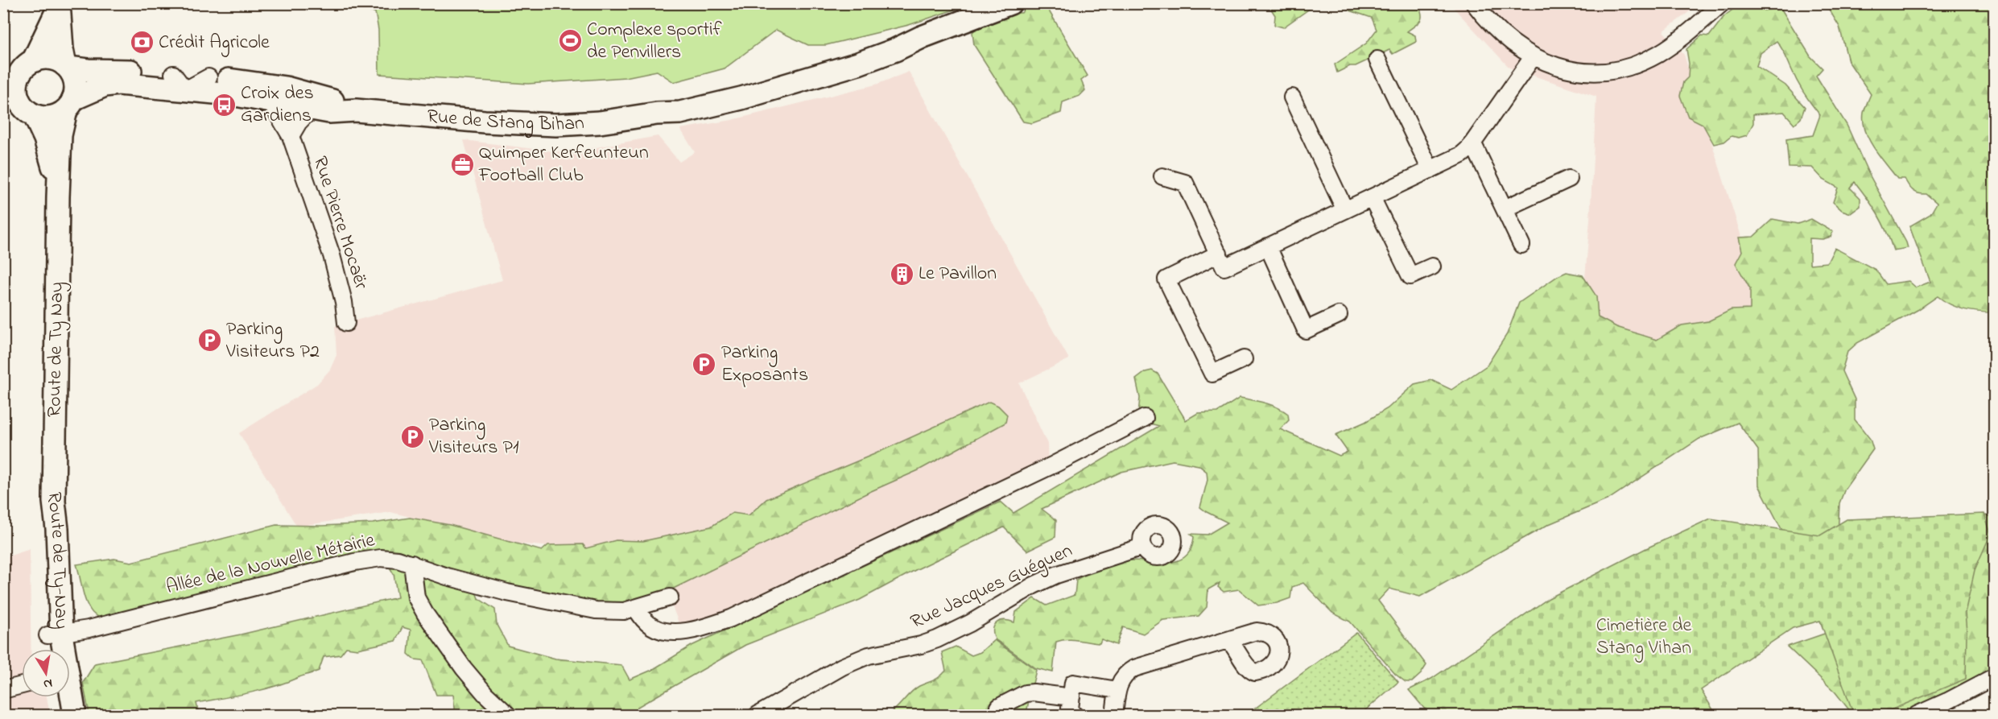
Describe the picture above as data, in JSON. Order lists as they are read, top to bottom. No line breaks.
{"streets":{"street":["Rue de Stang Bihan","Rue Pierre Mocaër","Route de Ty Nay","Allée de la Nouvelle Métairie","Route de Ty-Nay","Rue Jacques Guéguen"]},"crossings":[["Rue de Stang Bihan","Rue Pierre Mocaër"],["Rue de Stang Bihan","Route de Ty Nay"],["Route de Ty Nay","Route de Ty-Nay"],["Allée de la Nouvelle Métairie","Route de Ty-Nay"]],"parks":["Cimetière de Stang Vihan"],"places":{"sports":["Complexe sportif de Penvillers"],"bank":["Crédit Agricole"],"bus stop":["Croix des Gardiens"],"office":["Quimper Kerfeunteun Football Club"],"building":["Le Pavillon"],"parking":["Parking Visiteurs P2","Parking Exposants","Parking Visiteurs P1"]},"north":"bottom"}
